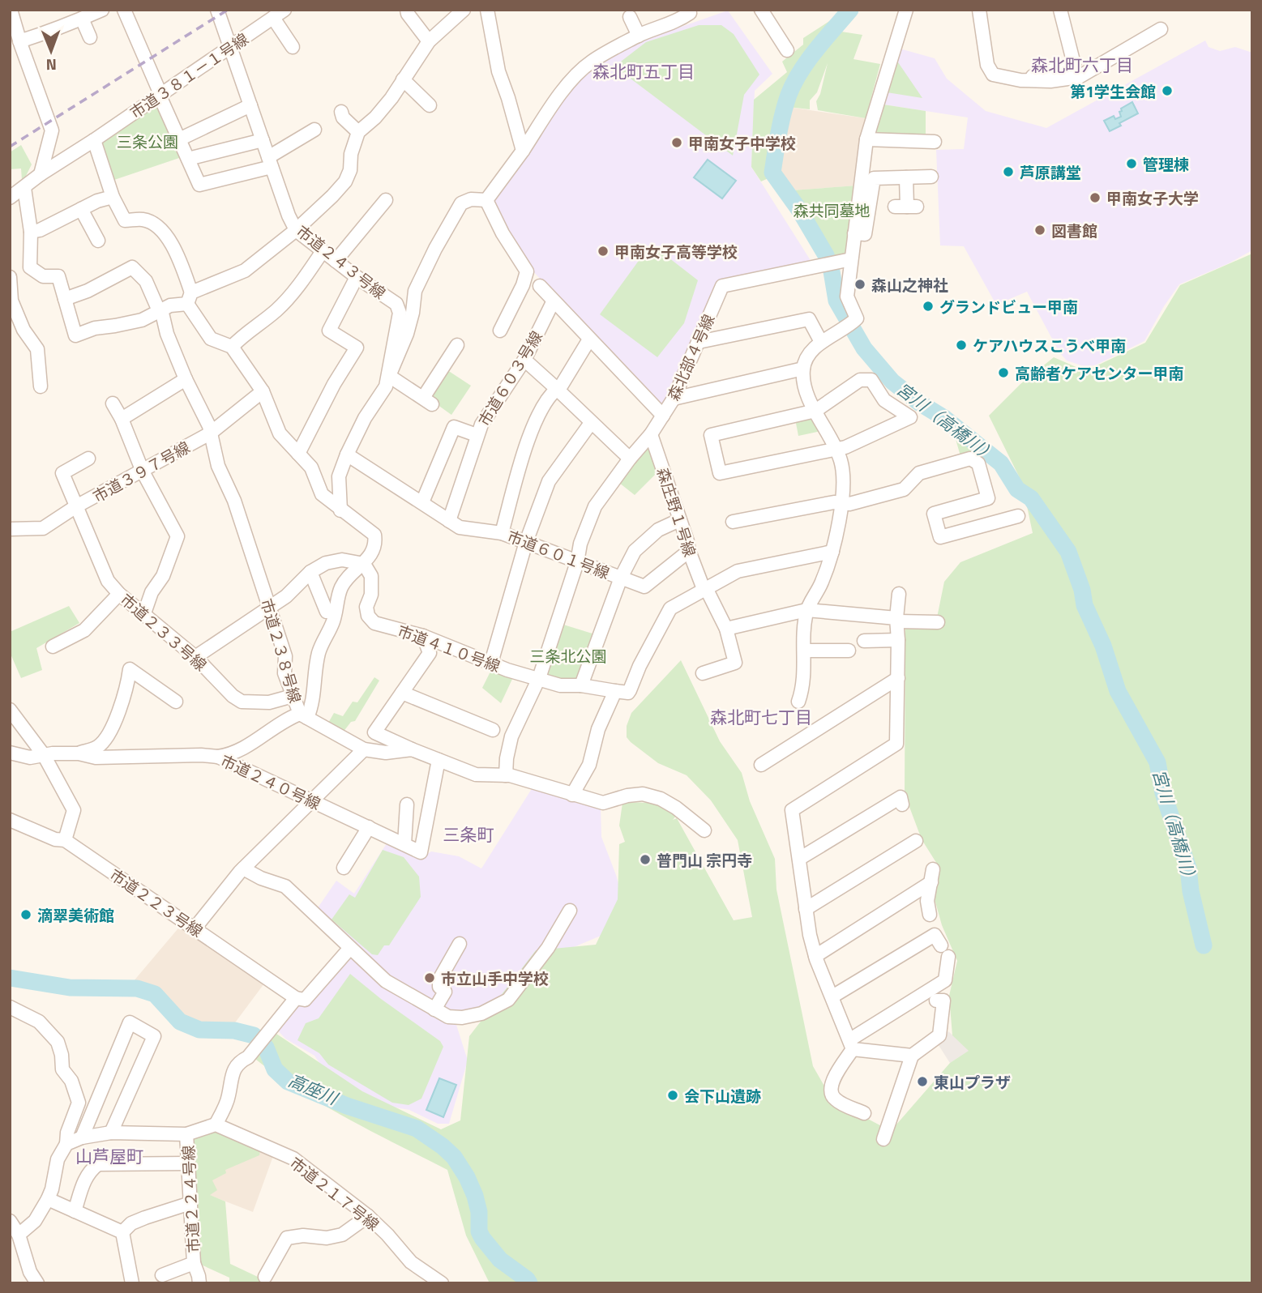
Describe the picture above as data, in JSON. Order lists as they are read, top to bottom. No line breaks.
{"streets":{"street":["市道３８１－１号線","市道２４３号線","森北部４号線","市道６０３号線","市道３９７号線","森庄野１号線","市道６０１号線","市道２３３号線","市道４１０号線","市道２３８号線","市道２４０号線","市道２２３号線","市道２１７号線","市道２２４号線"]},"crossings":[["市道３８１－１号線","市道２４３号線"],["市道２４３号線","市道６０１号線"],["森北部４号線","市道６０３号線"],["市道６０３号線","市道６０１号線"],["市道３９７号線","市道２３３号線"],["市道３９７号線","市道２３８号線"],["森庄野１号線","市道６０１号線"],["市道２３３号線","市道２３８号線"],["市道２３８号線","市道２４０号線"]],"districts":["森北町六丁目","森北町五丁目","森北町七丁目","三条町","山芦屋町"],"water":["宮川（高橋川）","高座川"],"parks":["三条公園","森共同墓地","三条北公園"],"places":["第1学生会館","甲南女子中学校","管理棟","芦原講堂","甲南女子大学","図書館","甲南女子高等学校","森山之神社","グランドビュー甲南","ケアハウスこうべ甲南","高齢者ケアセンター甲南","普門山 宗円寺","滴翠美術館","市立山手中学校","東山プラザ","会下山遺跡"],"north":"bottom"}
